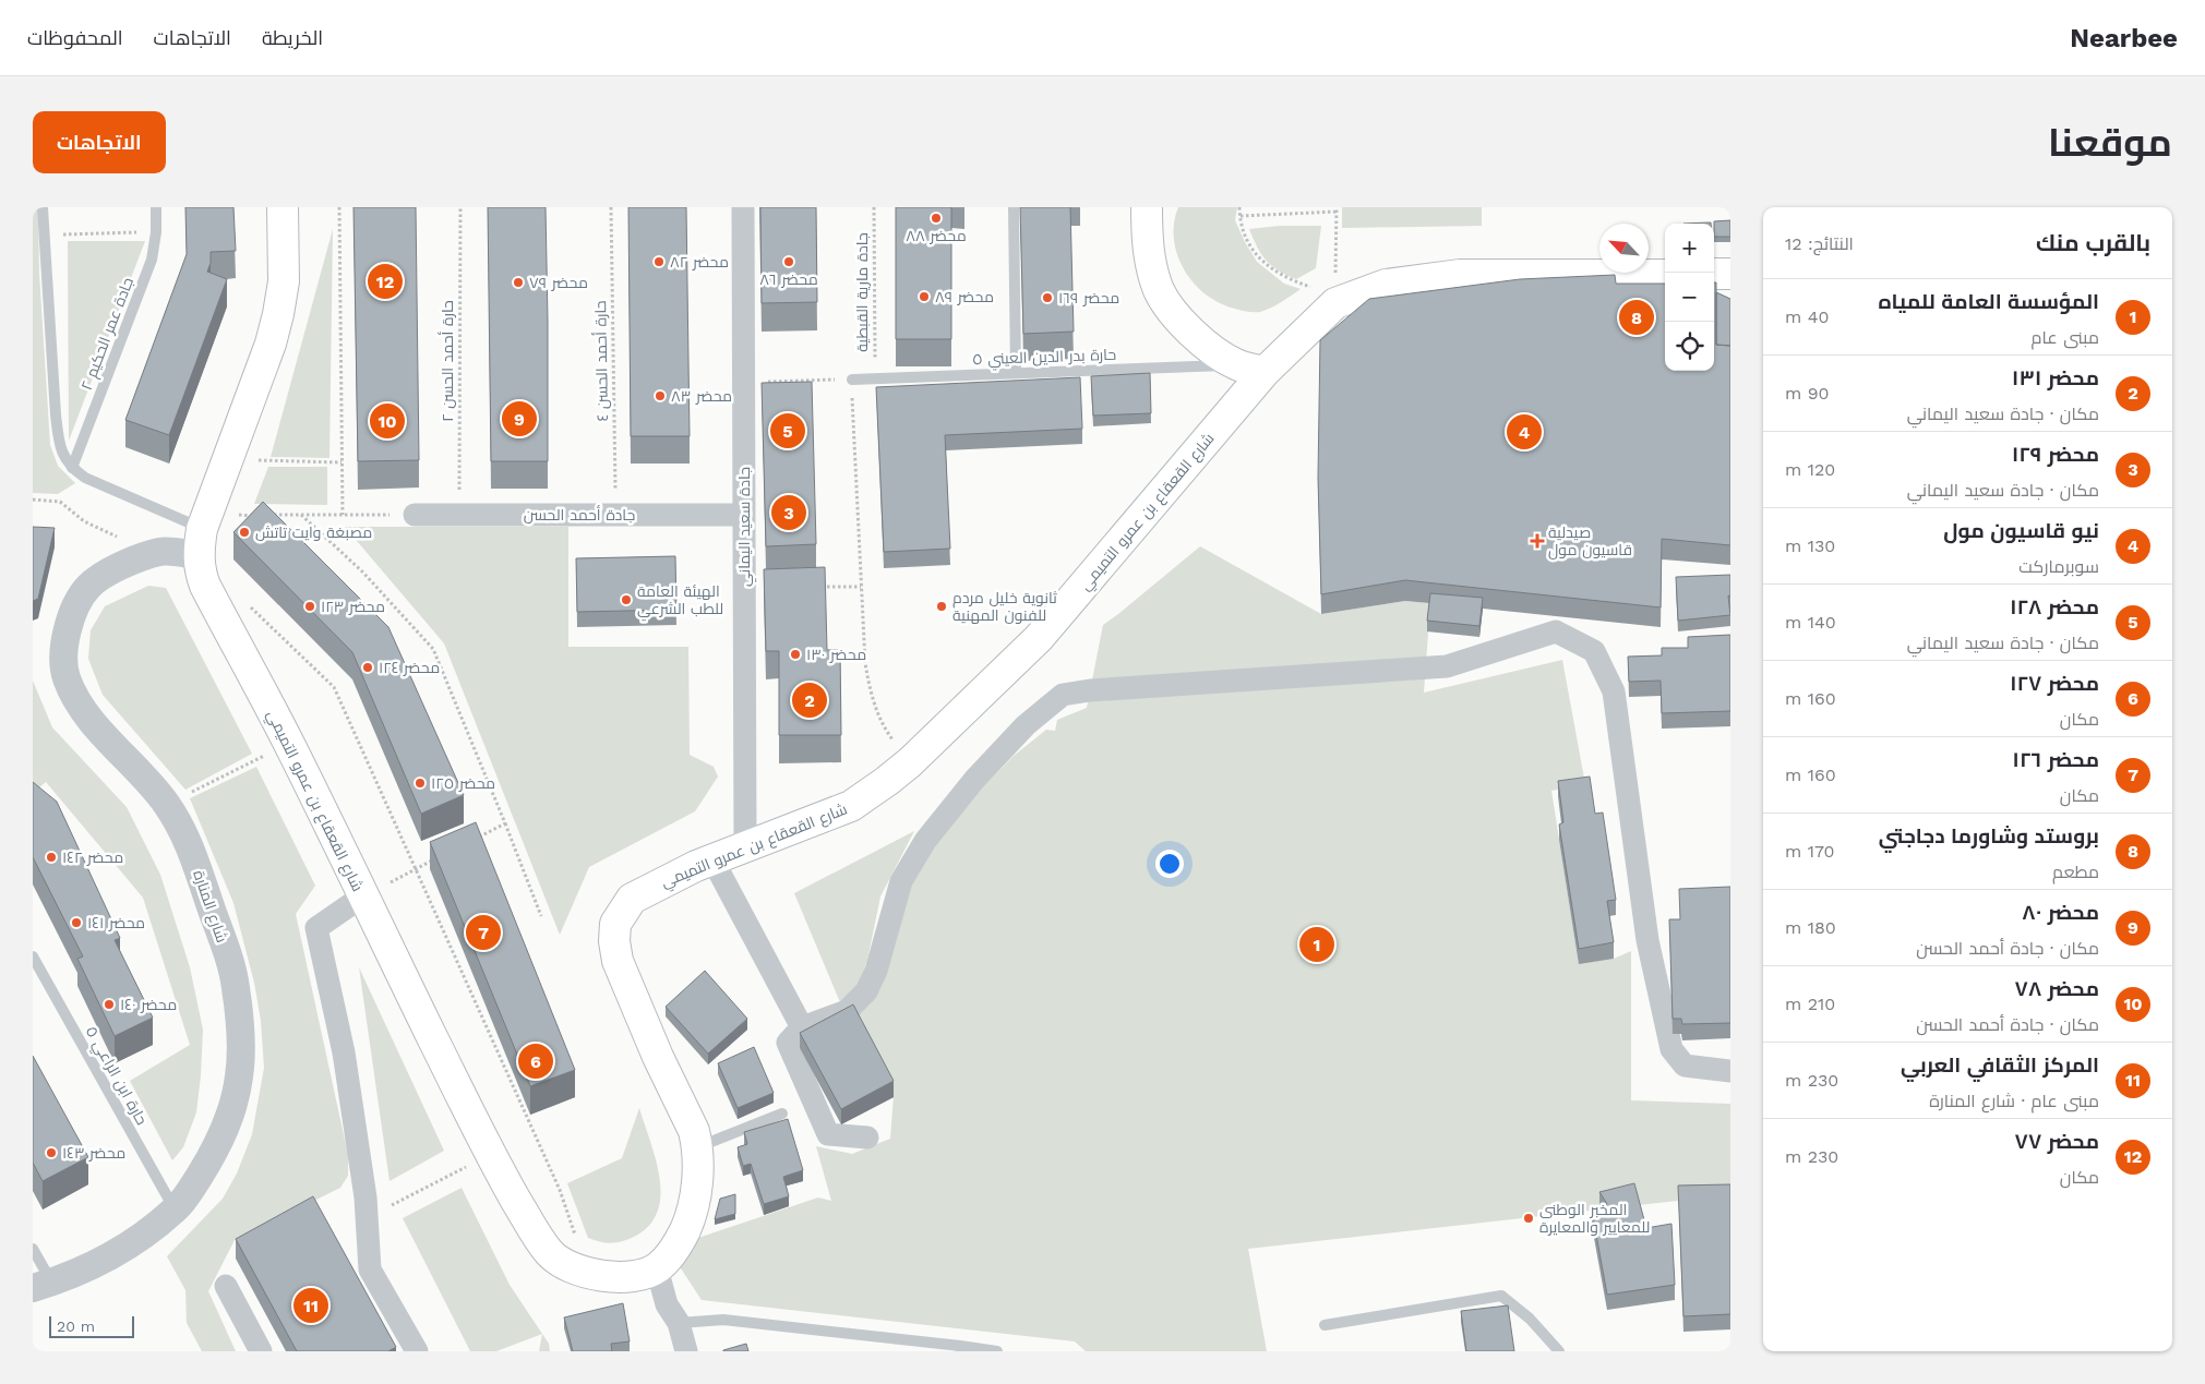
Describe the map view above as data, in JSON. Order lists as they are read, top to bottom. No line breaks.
{"streets":{"main road":["شارع القعقاع بن عمرو التميمي"],"street":["جادة أحمد الحسن","جادة سعيد اليماني","شارع المنارة"],"lane":["جادة عمر الحكيم ٢","حارة بدر الدين العيني ٥","حارة ابن الراعي ٥"],"path":["جادة مارية القبطية","حارة أحمد الحسن ٢","حارة أحمد الحسن ٤"]},"crossings":[["جادة مارية القبطية","حارة بدر الدين العيني ٥"],["حارة بدر الدين العيني ٥","شارع القعقاع بن عمرو التميمي"],["حارة أحمد الحسن ٢","جادة أحمد الحسن"],["حارة أحمد الحسن ٤","جادة أحمد الحسن"],["شارع القعقاع بن عمرو التميمي","جادة سعيد اليماني"],["شارع القعقاع بن عمرو التميمي","شارع المنارة"],["جادة أحمد الحسن","جادة سعيد اليماني"],["شارع المنارة","حارة ابن الراعي ٥"]],"places":{"other":["محضر ٨٨","محضر ٨٢","محضر ٨٦","محضر ٧٩","محضر ٨٩","محضر ١٦٩","محضر ٨٣","مصبغة وايت تاتش","الهيئة العامة للطب الشرعي","محضر ١٢٣","ثانوية خليل مردم للفنون المهنية","محضر ١٣٠","محضر ١٢٤","محضر ١٢٥","محضر ١٤٢","محضر ١٤١","محضر ١٤٠","محضر ١٤٣","المخبر الوطني للمعايير والمعايرة"],"health":["صيدلية قاسيون مول"]},"scale_bar":"20 m","north":"top left","page":{"header":"Nearbee","nav":["الخريطة","الاتجاهات","المحفوظات"],"title":"موقعنا","buttons":"الاتجاهات","heading":["بالقرب منك","النتائج: 12"],"map_buttons":["+","−"],"pins":["12","8","9","10","5","4","3","2","7","1","6","11"],"list":[{"mark":"1","name":"المؤسسة العامة للمياه","note":"مبنى عام","value":"40 m"},{"mark":"2","name":"محضر ١٣١","note":"مكان · جادة سعيد اليماني","value":"90 m"},{"mark":"3","name":"محضر ١٢٩","note":"مكان · جادة سعيد اليماني","value":"120 m"},{"mark":"4","name":"نيو قاسيون مول","note":"سوبرماركت","value":"130 m"},{"mark":"5","name":"محضر ١٢٨","note":"مكان · جادة سعيد اليماني","value":"140 m"},{"mark":"6","name":"محضر ١٢٧","note":"مكان","value":"160 m"},{"mark":"7","name":"محضر ١٢٦","note":"مكان","value":"160 m"},{"mark":"8","name":"بروستد وشاورما دجاجتي","note":"مطعم","value":"170 m"},{"mark":"9","name":"محضر ٨٠","note":"مكان · جادة أحمد الحسن","value":"180 m"},{"mark":"10","name":"محضر ٧٨","note":"مكان · جادة أحمد الحسن","value":"210 m"},{"mark":"11","name":"المركز الثقافي العربي","note":"مبنى عام · شارع المنارة","value":"230 m"},{"mark":"12","name":"محضر ٧٧","note":"مكان","value":"230 m"}],"scale":"20 m"}}
